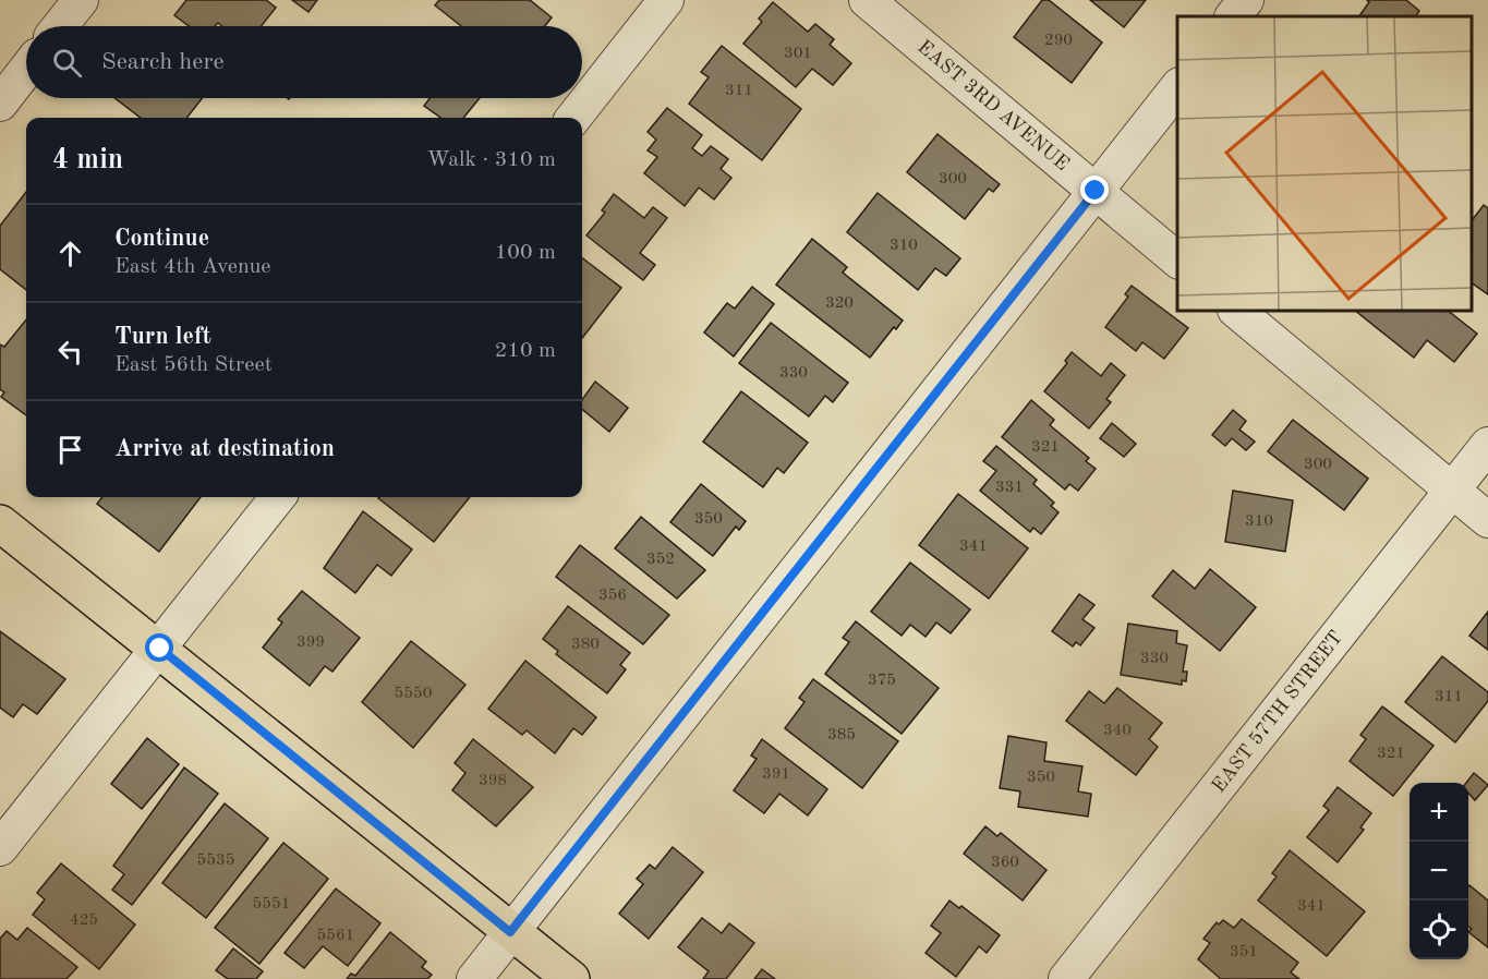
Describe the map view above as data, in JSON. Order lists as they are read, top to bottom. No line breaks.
{"streets":{"street":["EAST 3RD AVENUE","EAST 57TH STREET"]},"house_numbers":["290","301","311","300","310","320","330","321","300","331","350","310","341","352","356","399","380","330","375","5550","311","340","385","321","391","350","398","5535","360","5551","341","425","5561","351"],"page":{"search":"Search here","heading":["4 min","Walk · 310 m"],"list":[["Continue","East 4th Avenue","100 m"],["Turn left","East 56th Street","210 m"],"Arrive at destination"],"map_buttons":["+","−"]}}
